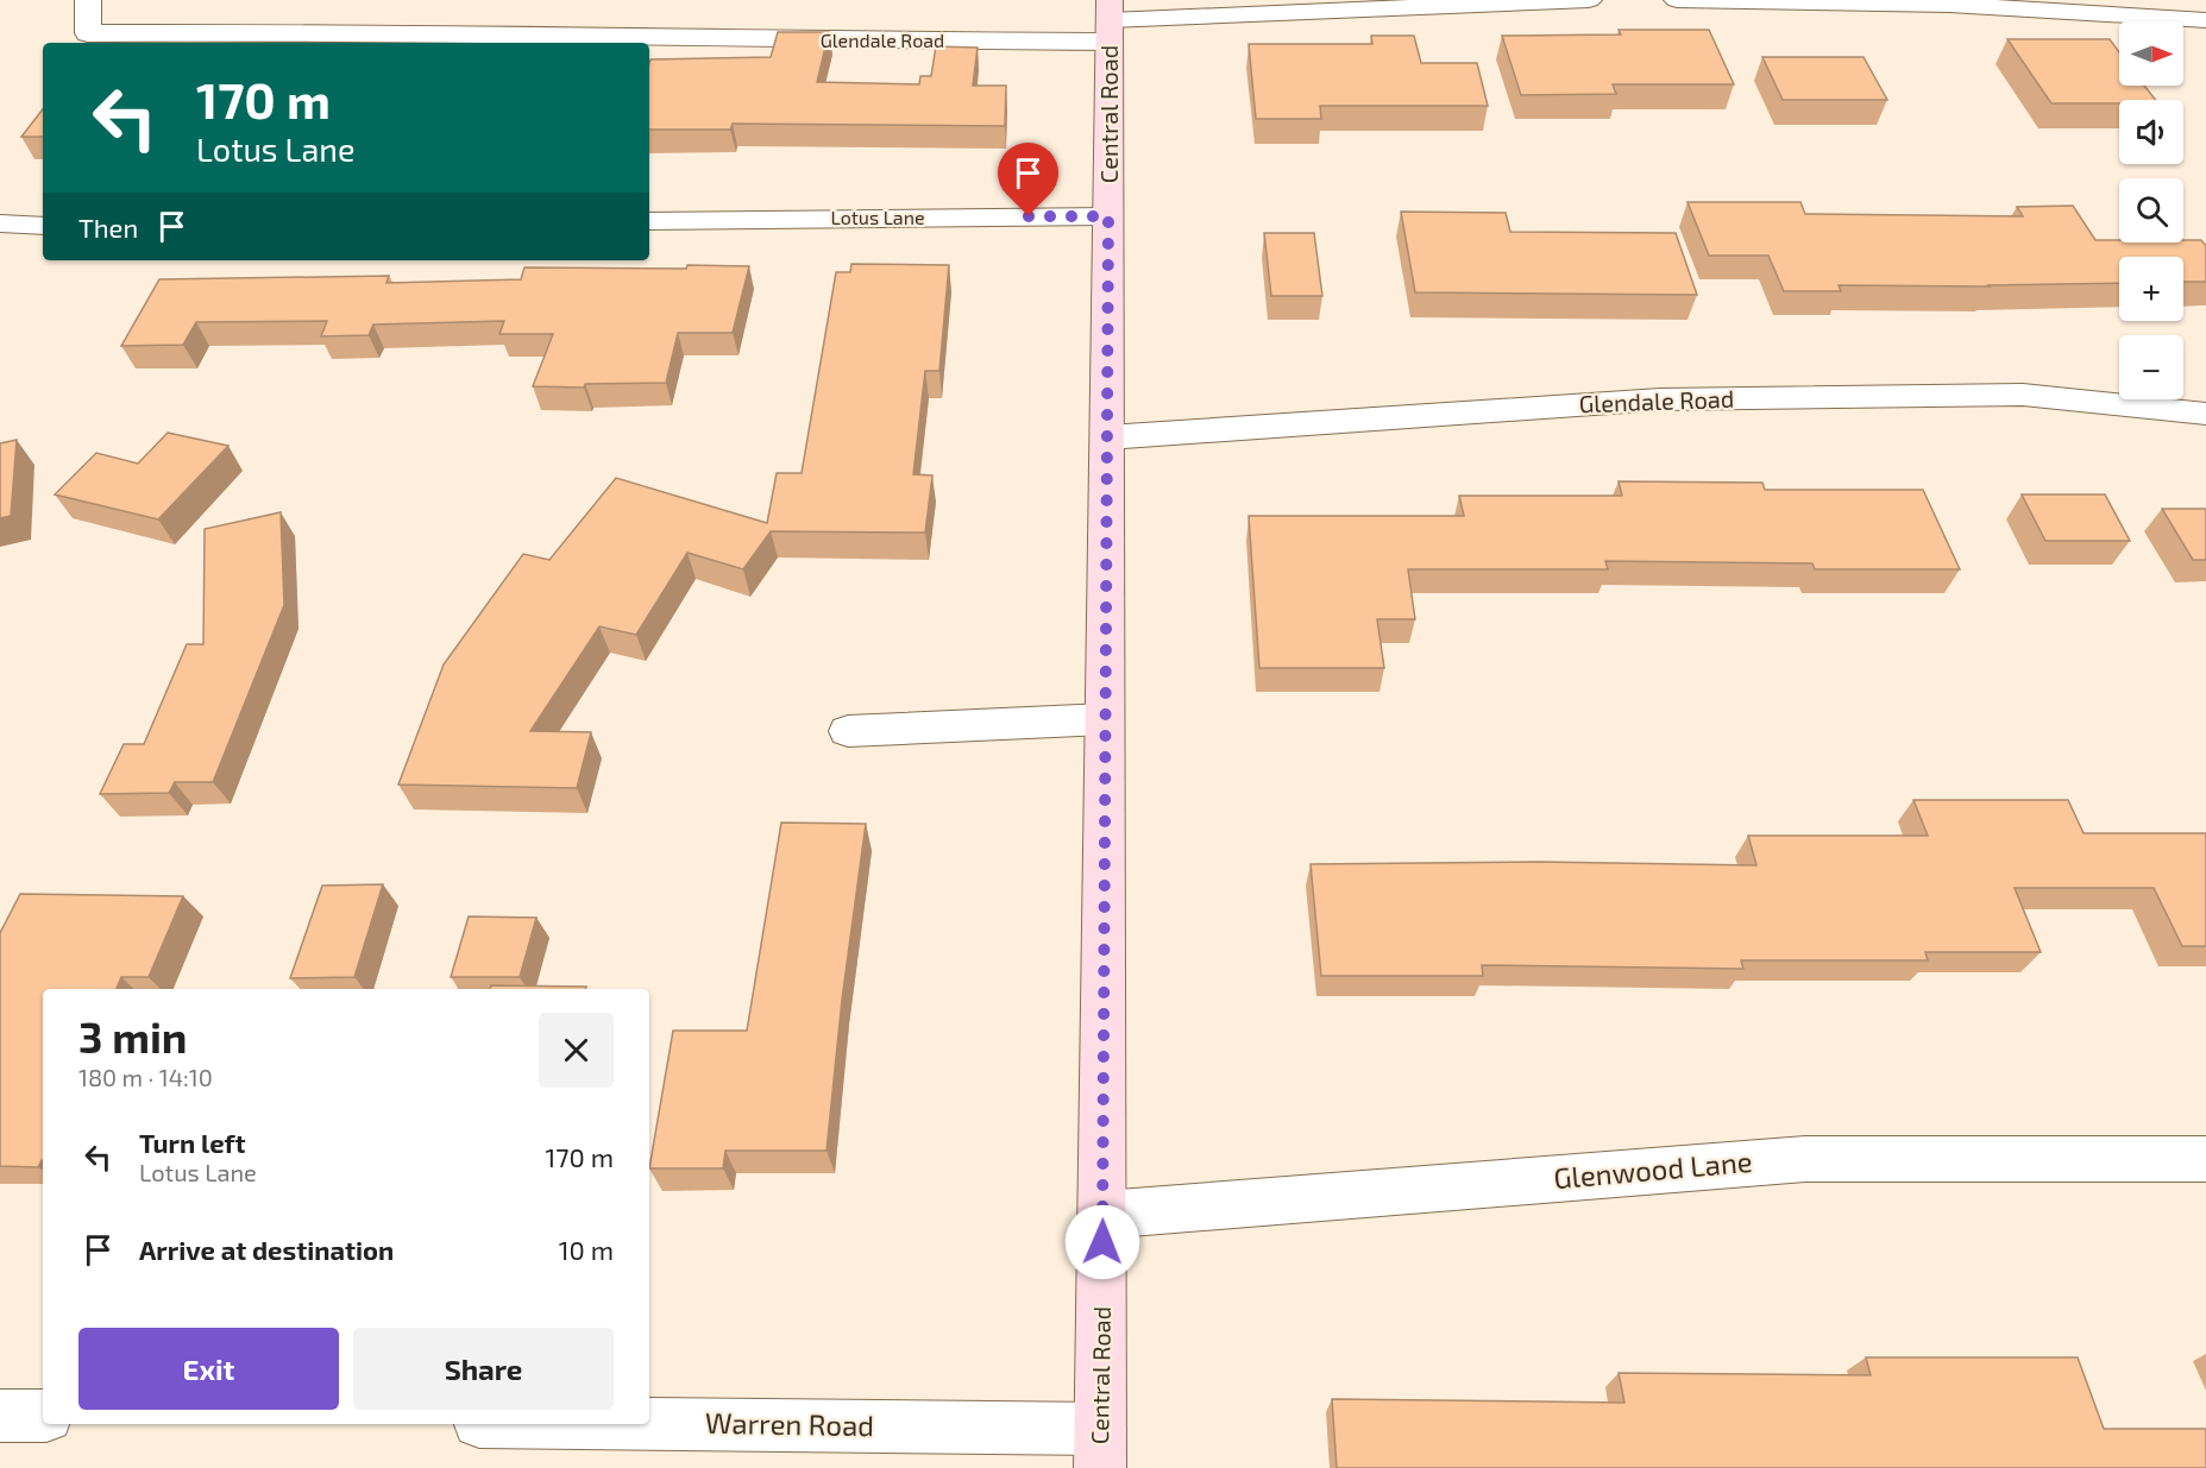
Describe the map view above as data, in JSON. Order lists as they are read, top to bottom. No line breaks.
{"streets":{"main road":["Central Road"],"street":["Glendale Road","Lotus Lane","Glenwood Lane","Warren Road"]},"crossings":[["Glendale Road","Central Road"],["Central Road","Lotus Lane"],["Central Road","Glenwood Lane"],["Central Road","Warren Road"]],"north":"right","page":{"map_buttons":["+","−"],"turn":["170 m","Lotus Lane"],"then":"Then","heading":["3 min","180 m · 14:10"],"list":[{"name":"Turn left","note":"Lotus Lane","value":"170 m"},{"name":"Arrive at destination","value":"10 m"}],"buttons":["Exit","Share"]}}
